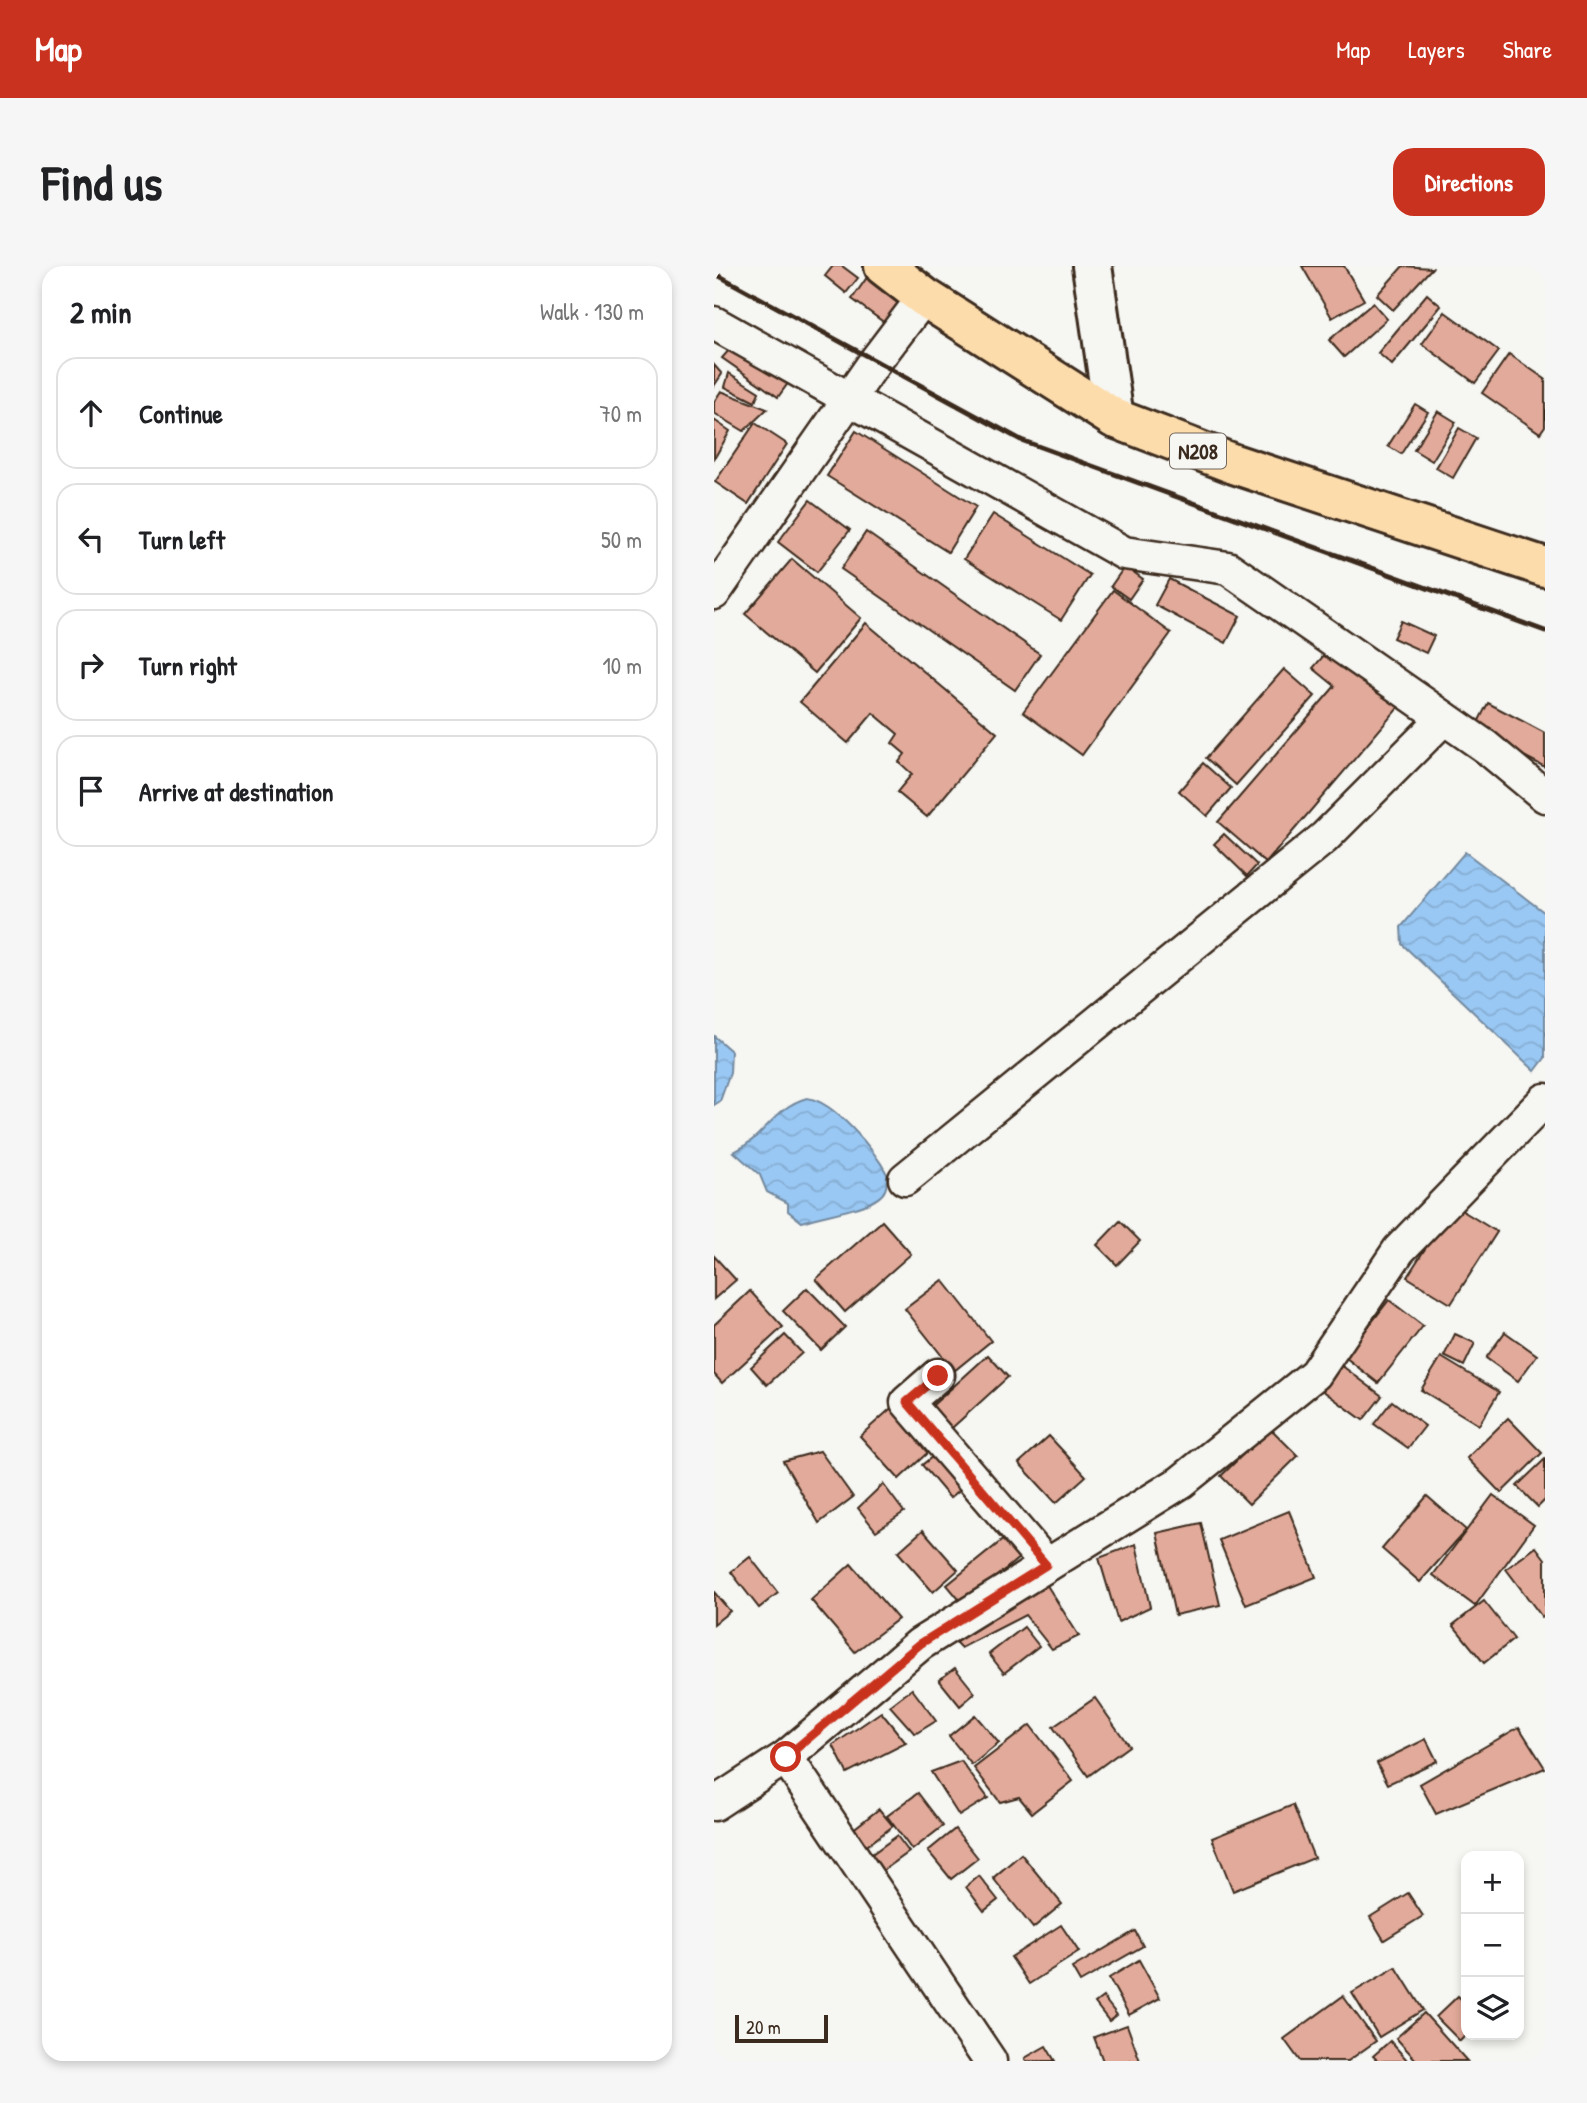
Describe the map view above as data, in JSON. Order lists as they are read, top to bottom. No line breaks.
{"streets":{"highway":["N208"]},"scale_bar":"20 m","page":{"header":"Map","nav":["Map","Layers","Share"],"buttons":"Directions","title":"Find us","heading":["2 min","Walk · 130 m"],"list":[["Continue","70 m"],["Turn left","50 m"],["Turn right","10 m"],"Arrive at destination"],"map_buttons":["+","−"],"scale":"20 m"}}
